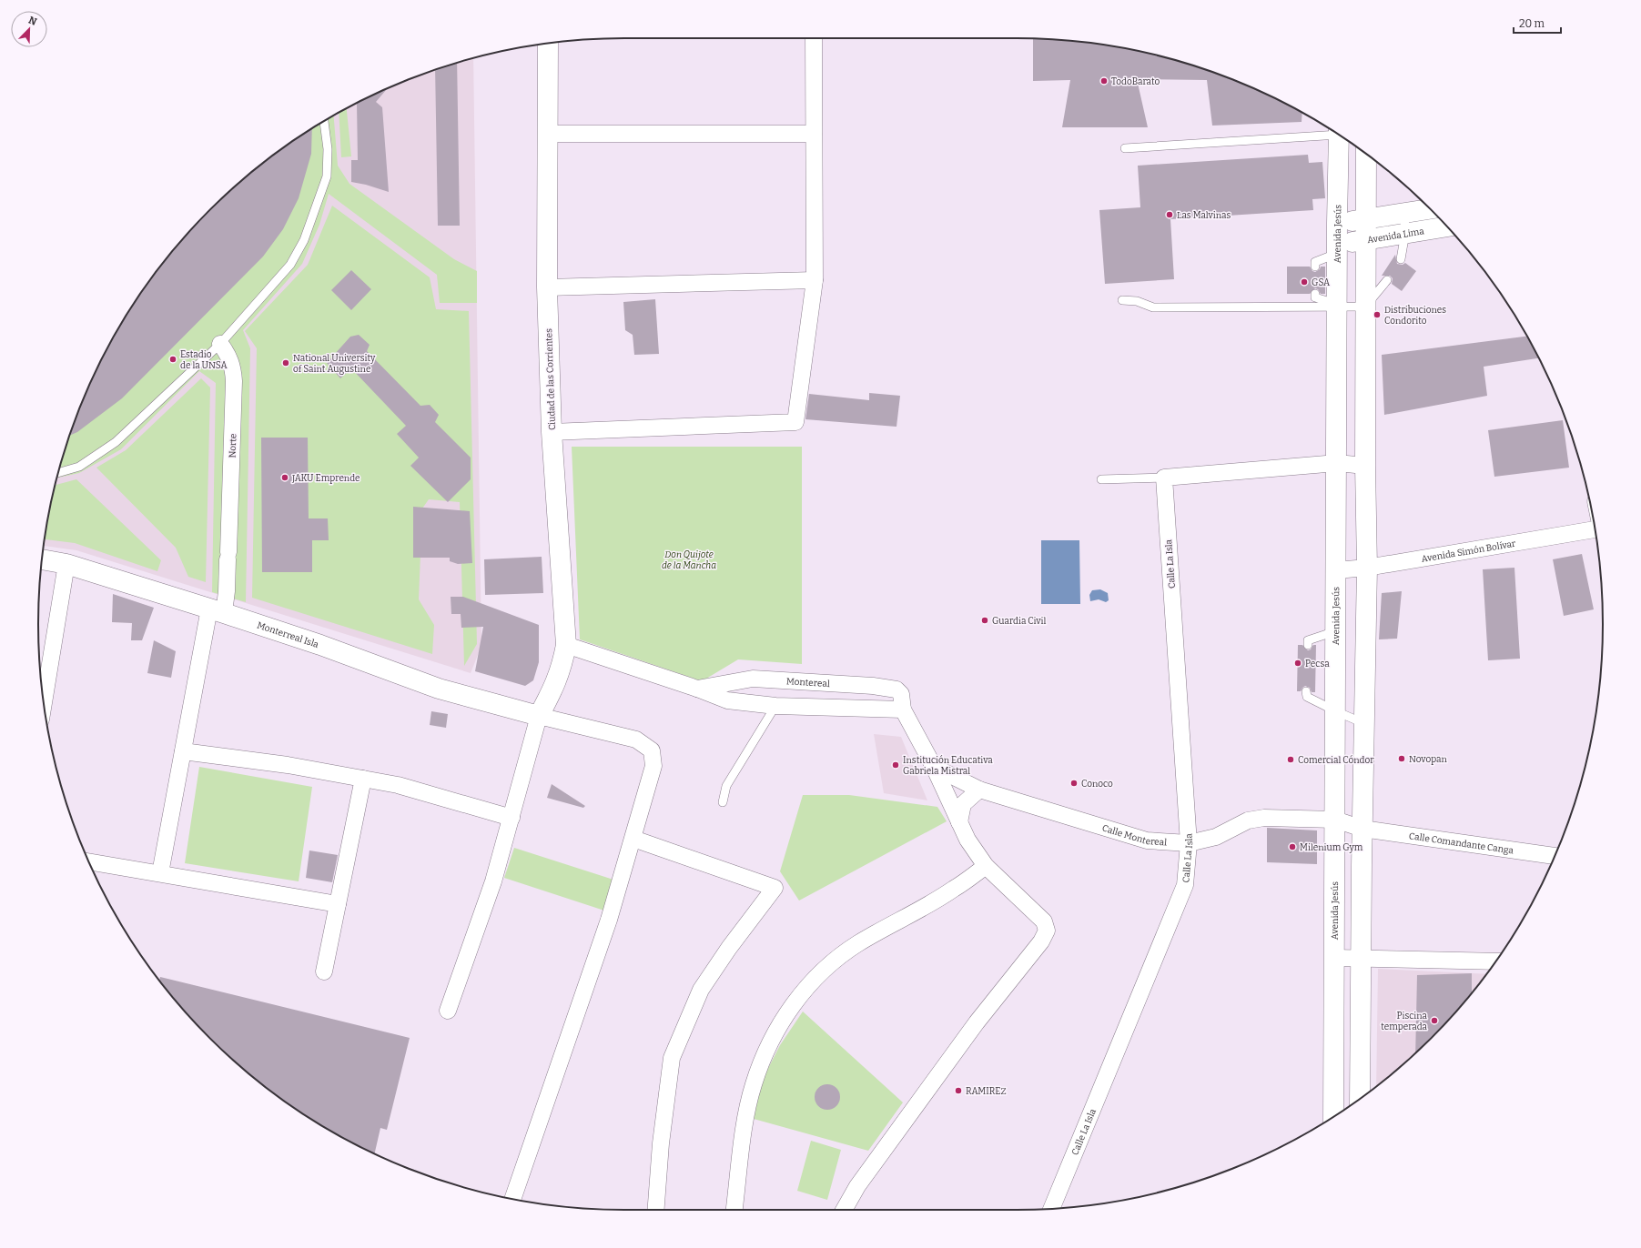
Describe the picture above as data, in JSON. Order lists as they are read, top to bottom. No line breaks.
{"streets":{"main road":["Avenida Jesús","Avenida Lima","Ciudad de las Corrientes","Monterreal Isla"],"street":["Norte","Avenida Simón Bolívar","Calle La Isla","Montereal","Calle Montereal","Calle Comandante Canga"]},"crossings":[["Avenida Jesús","Avenida Lima"],["Avenida Jesús","Avenida Simón Bolívar"],["Avenida Jesús","Calle Montereal"],["Ciudad de las Corrientes","Monterreal Isla"],["Ciudad de las Corrientes","Montereal"],["Norte","Monterreal Isla"],["Calle La Isla","Calle Montereal"],["Montereal","Calle Montereal"],["Calle Montereal","Calle Comandante Canga"]],"parks":["Don Quijote de la Mancha"],"places":["TodoBarato","Las Malvinas","GSA","Distribuciones Condorito","Estadio de la UNSA","National University of Saint Augustine","JAKU Emprende","Guardia Civil","Pecsa","Novopan","Comercial Cóndor","Institución Educativa Gabriela Mistral","Conoco","Milenium Gym","Piscina temperada","RAMIREZ"],"scale_bar":"20 m","north":"top right"}
